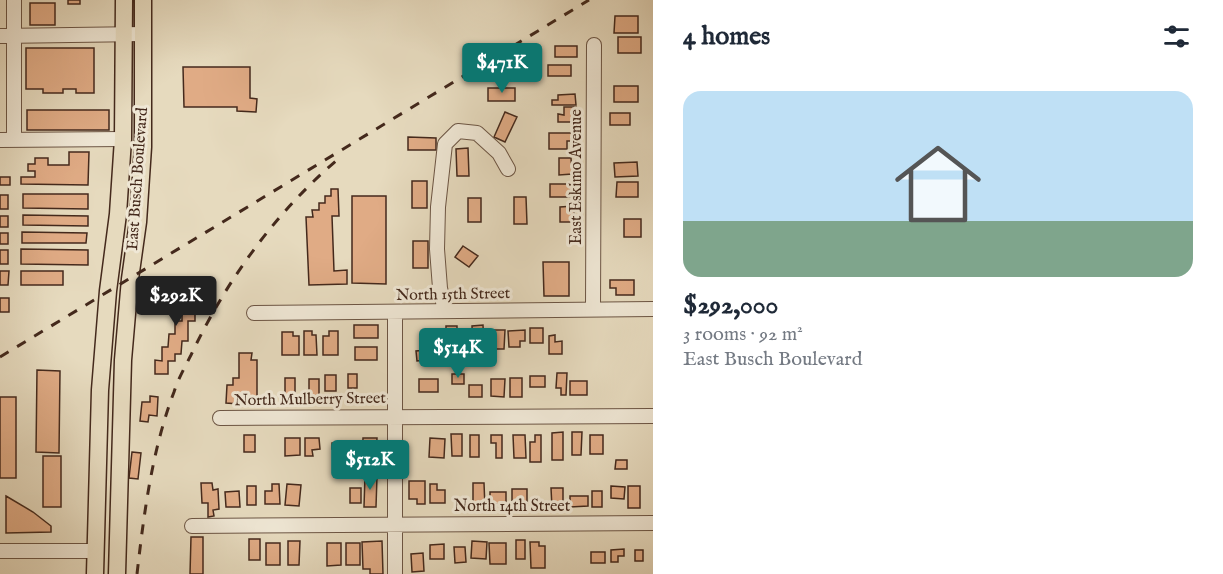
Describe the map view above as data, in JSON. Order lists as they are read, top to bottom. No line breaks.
{"streets":{"main road":["East Busch Boulevard"],"street":["East Eskimo Avenue","North 15th Street","North Mulberry Street","North 14th Street"]},"crossings":[["East Eskimo Avenue","North 15th Street"]],"page":{"heading":"4 homes","price":["$471K","$292K","$514K","$512K"],"list":[{"name":"$292,000","note":"3 rooms · 92 m² · East Busch Boulevard"}]}}
